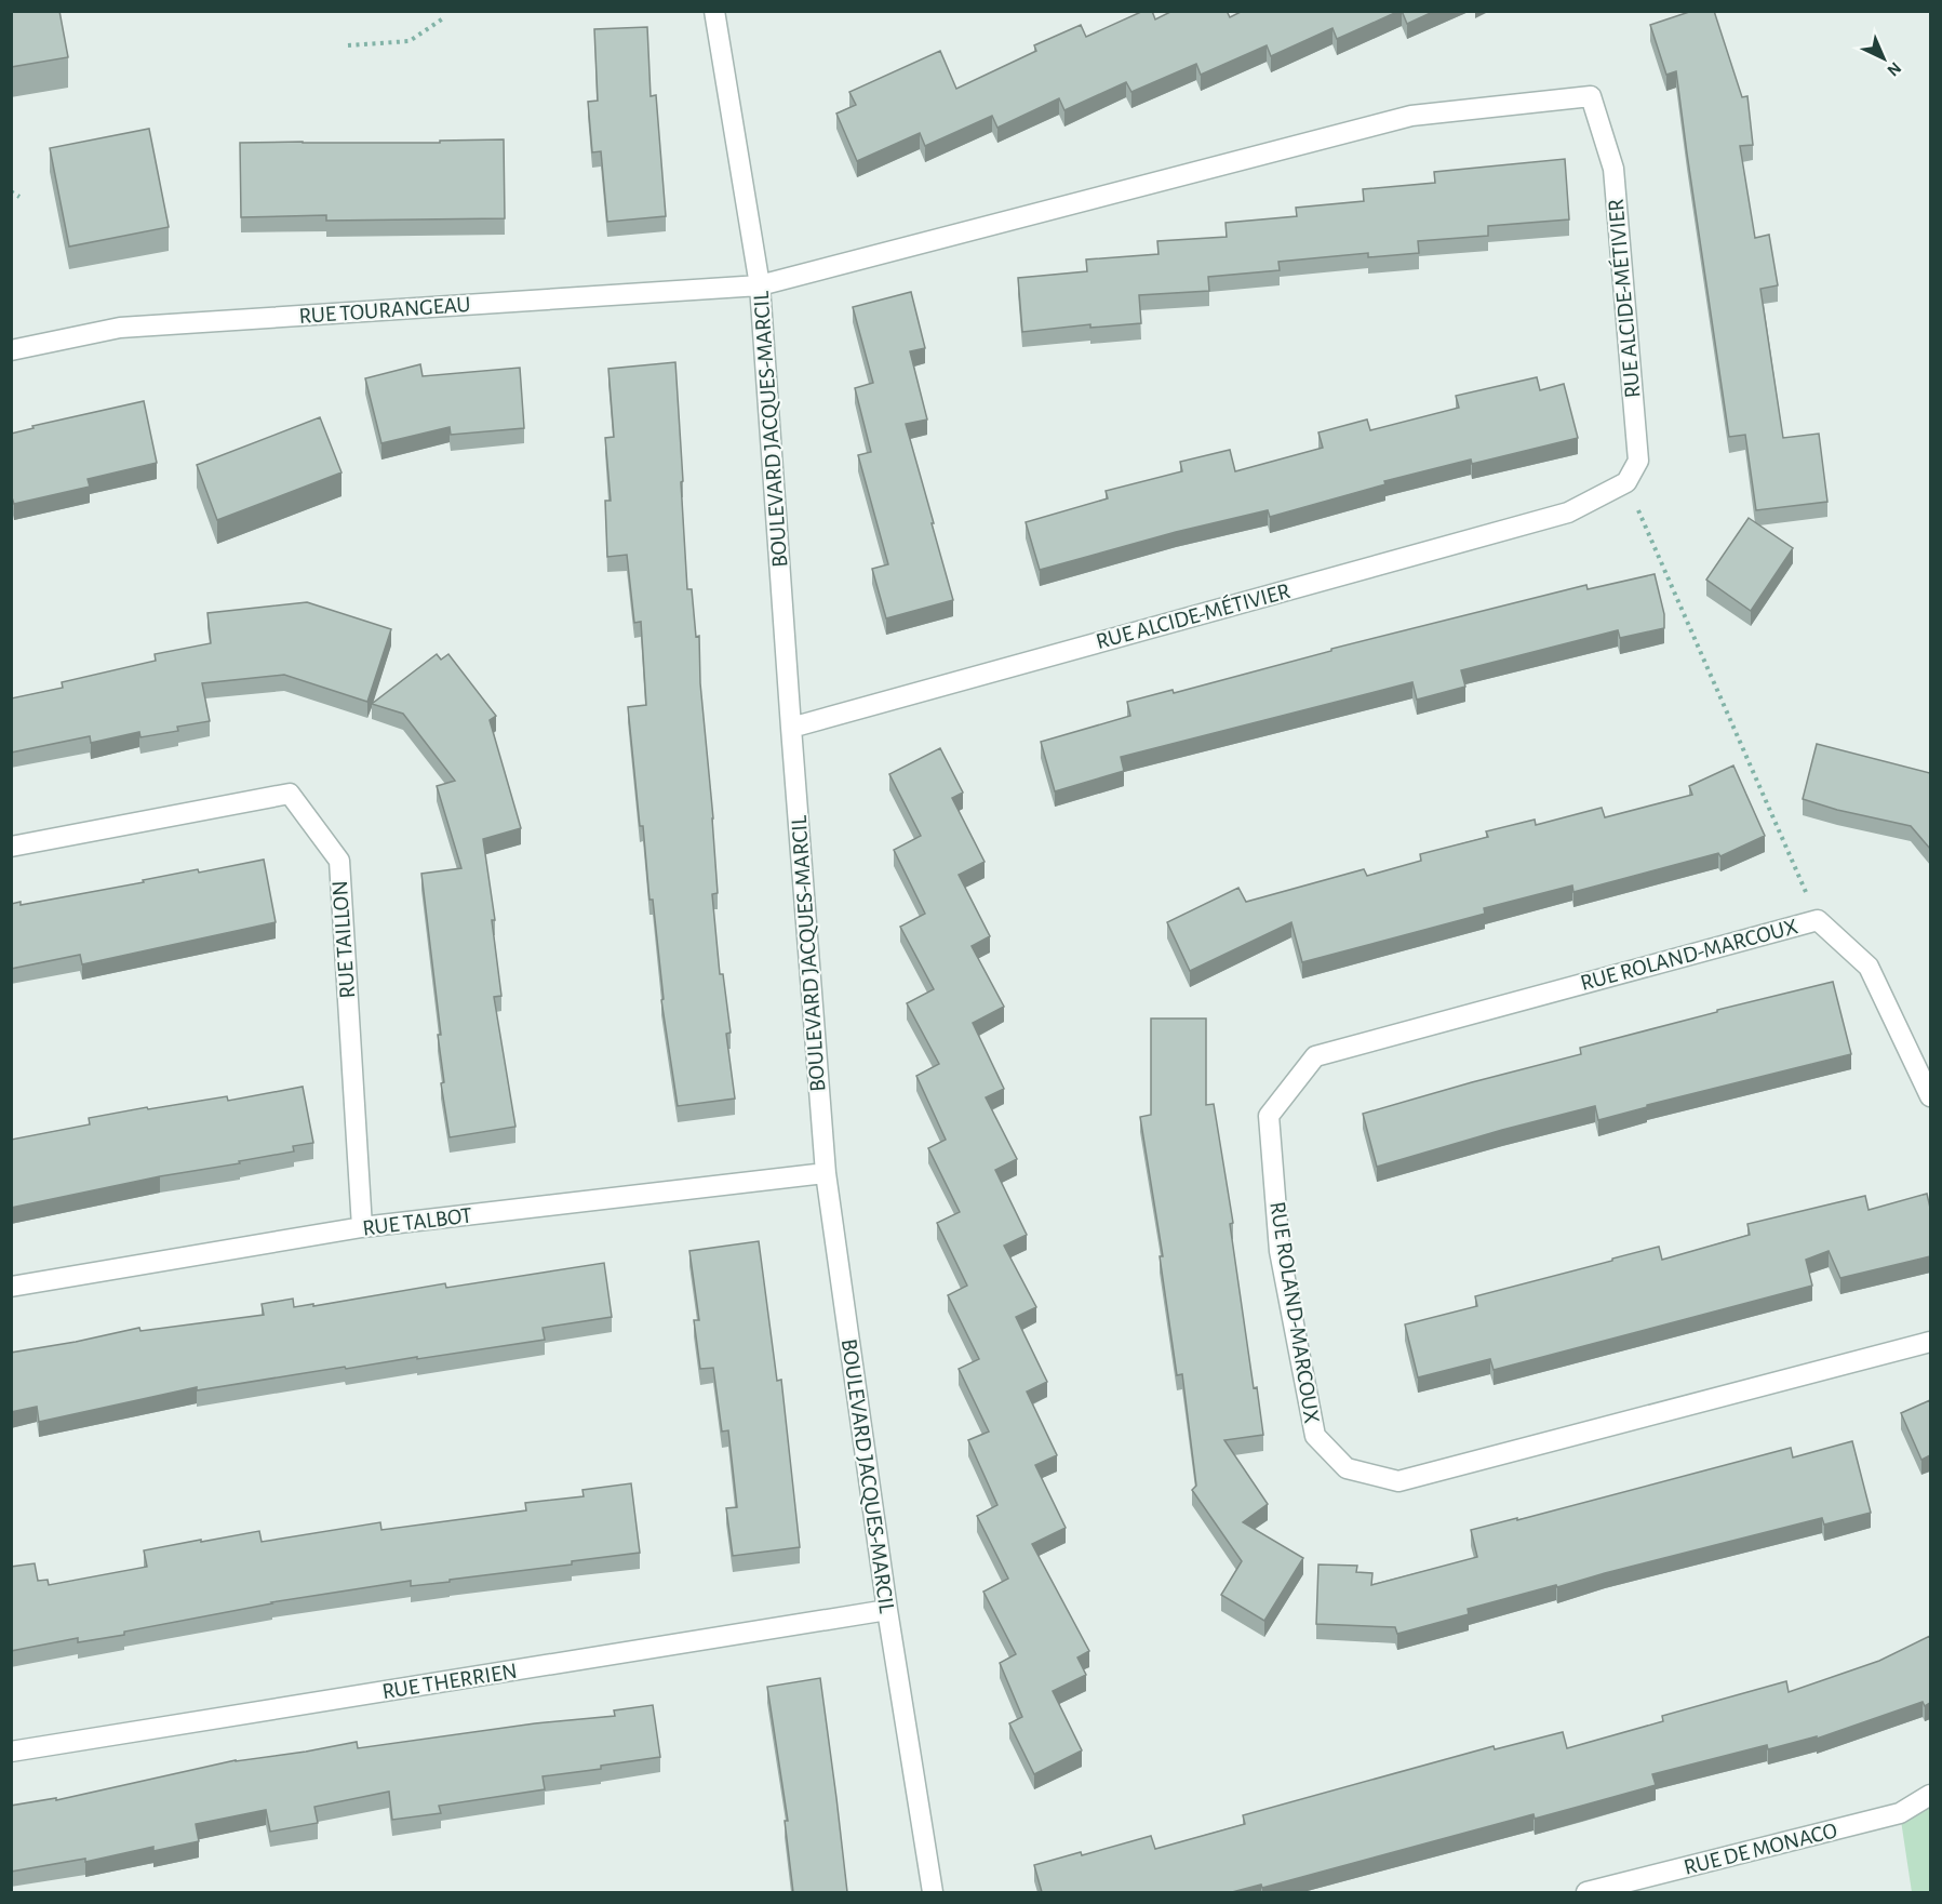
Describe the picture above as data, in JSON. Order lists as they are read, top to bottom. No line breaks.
{"streets":{"street":["RUE ALCIDE-MÉTIVIER","RUE TOURANGEAU","BOULEVARD JACQUES-MARCIL","RUE TAILLON","RUE ROLAND-MARCOUX","RUE TALBOT","RUE THERRIEN","RUE DE MONACO"]},"crossings":[["RUE ALCIDE-MÉTIVIER","RUE TOURANGEAU"],["RUE ALCIDE-MÉTIVIER","BOULEVARD JACQUES-MARCIL"],["RUE TOURANGEAU","BOULEVARD JACQUES-MARCIL"],["BOULEVARD JACQUES-MARCIL","RUE TALBOT"],["BOULEVARD JACQUES-MARCIL","RUE THERRIEN"],["RUE TAILLON","RUE TALBOT"]],"north":"bottom right"}
